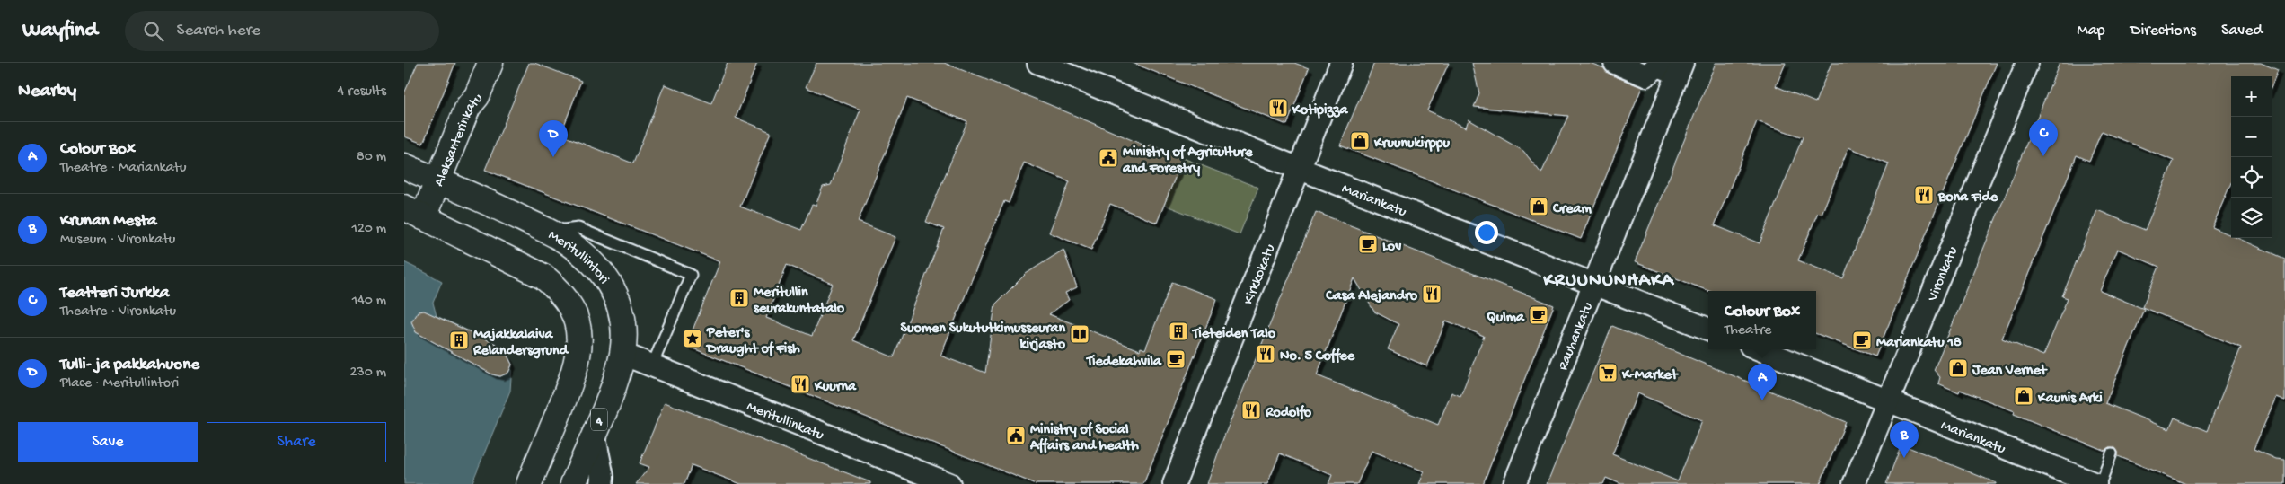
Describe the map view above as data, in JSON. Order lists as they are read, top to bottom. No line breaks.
{"streets":{"main road":["Aleksanterinkatu","Meritullintori","4"],"street":["Mariankatu","Kirkkokatu","Vironkatu","Rauhankatu","Meritullinkatu"]},"crossings":[["Aleksanterinkatu","Meritullintori"],["Mariankatu","Kirkkokatu"],["Mariankatu","Vironkatu"],["Mariankatu","Rauhankatu"],["Meritullintori","Meritullinkatu"]],"districts":["KRUUNUNHAKA"],"places":{"restaurant":["Kotipizza","Bona Fide","Casa Alejandro","No. 5 Coffee","Kuurna","Rodolfo"],"shop":["Kruunukirppu","Cream","Jean Vernet","Kaunis Arki"],"public building":["Ministry of Agriculture and Forestry","Ministry of Social Affairs and health"],"cafe":["Lov","Qulma","Mariankatu 18","Tiedekahvila"],"building":["Meritullin seurakuntatalo","Tieteiden Talo","Majakkalaiva Relandersgrund"],"library":["Suomen Sukututkimusseuran kirjasto"],"place":["Peter's Draught of Fish"],"supermarket":["K-Market"]},"page":{"header":"Wayfind","search":"Search here","nav":["Map","Directions","Saved"],"heading":["Nearby","4 results"],"map_buttons":["+","−"],"pins":["C","D","A","B"],"list":[{"mark":"A","name":"Colour Box","note":"Theatre · Mariankatu","value":"80 m"},{"mark":"B","name":"Krunan Mesta","note":"Museum · Vironkatu","value":"120 m"},{"mark":"C","name":"Teatteri Jurkka","note":"Theatre · Vironkatu","value":"140 m"},{"mark":"D","name":"Tulli- ja pakkahuone","note":"Place · Meritullintori","value":"230 m"}],"popup":["Colour Box","Theatre"],"buttons":["Save","Share"]}}
